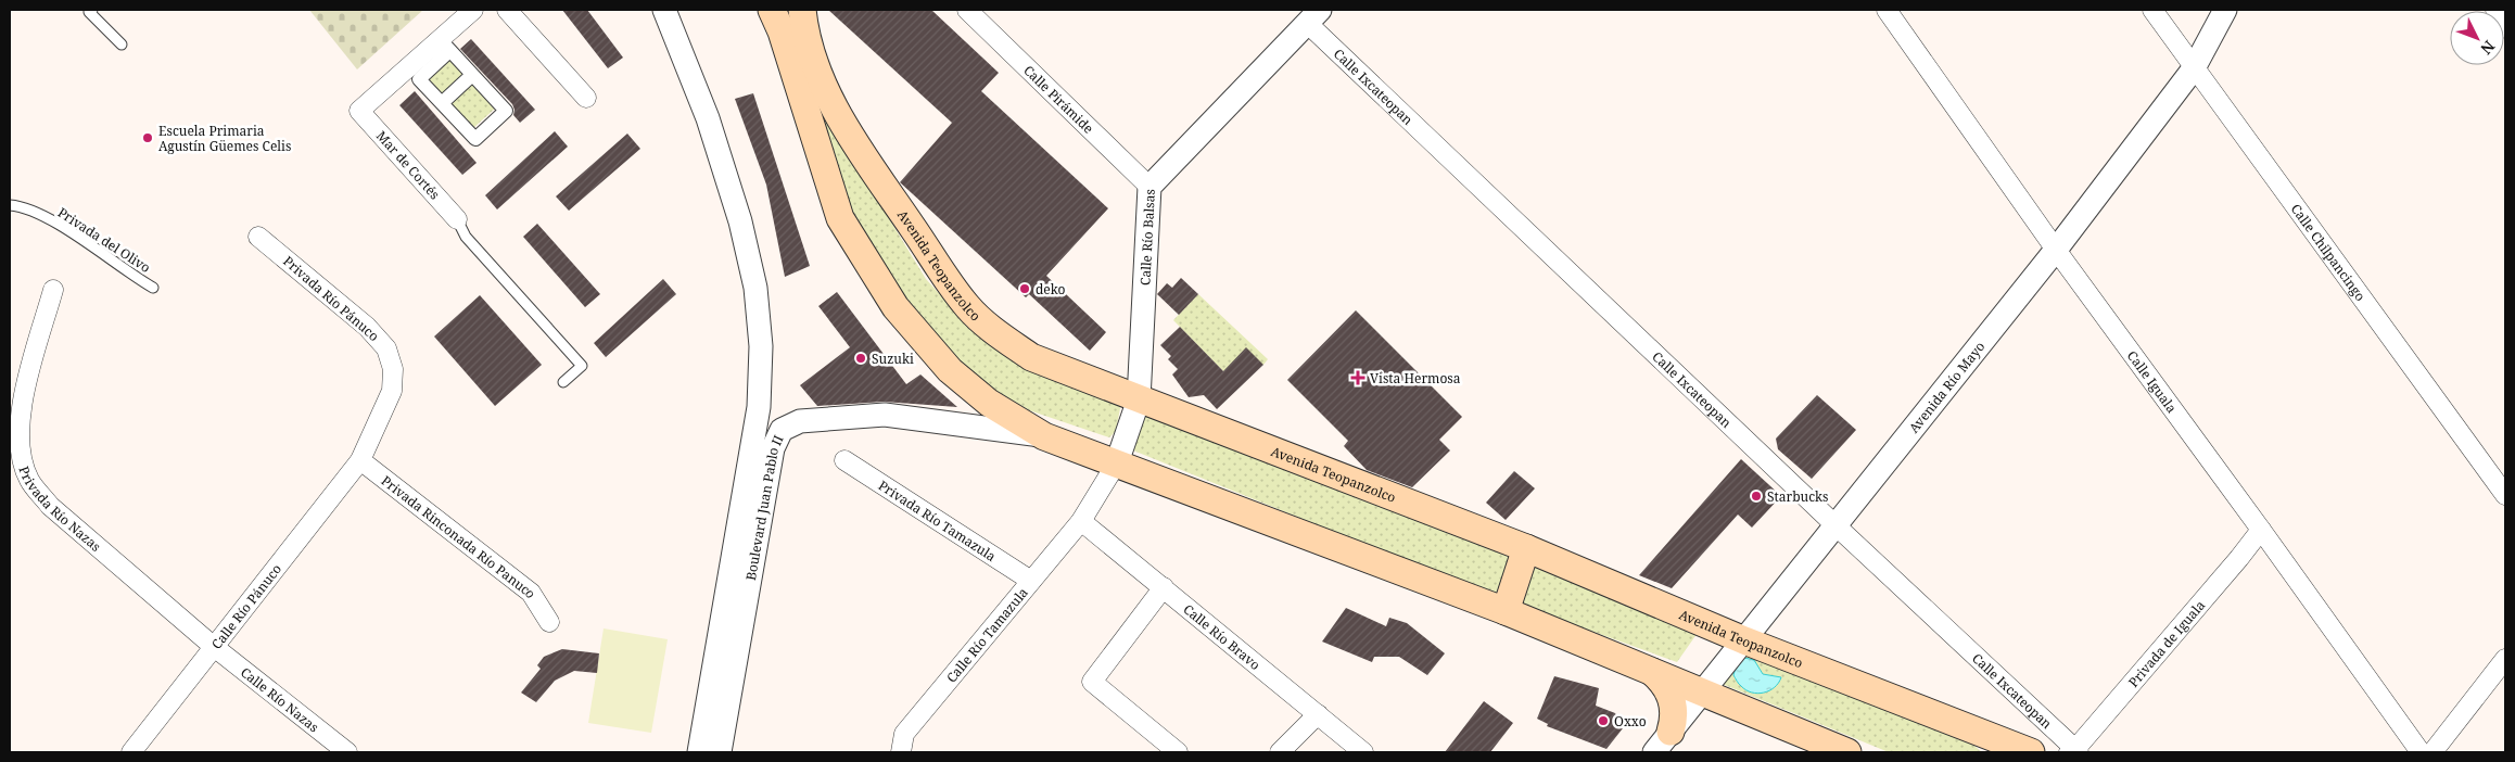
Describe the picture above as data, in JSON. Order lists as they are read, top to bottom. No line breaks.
{"streets":{"main road":["Avenida Teopanzolco"],"street":["Calle Ixcateopan","Calle Pirámide","Mar de Cortés","Calle Río Balsas","Calle Chilpancingo","Privada Río Pánuco","Calle Iguala","Avenida Río Mayo","Privada Río Nazas","Boulevard Juan Pablo II","Privada Río Tamazula","Privada Rinconada Río Panuco","Calle Río Pánuco","Calle Río Tamazula","Calle Río Bravo","Privada de Iguala","Calle Río Nazas"],"lane":["Privada del Olivo"]},"crossings":[["Calle Ixcateopan","Calle Río Balsas"],["Calle Ixcateopan","Avenida Río Mayo"],["Calle Ixcateopan","Privada de Iguala"],["Calle Pirámide","Calle Río Balsas"],["Calle Río Balsas","Avenida Teopanzolco"],["Calle Río Balsas","Calle Río Tamazula"],["Calle Chilpancingo","Avenida Río Mayo"],["Avenida Teopanzolco","Avenida Río Mayo"],["Privada Río Pánuco","Privada Rinconada Río Panuco"],["Privada Río Pánuco","Calle Río Pánuco"],["Calle Iguala","Avenida Río Mayo"],["Calle Iguala","Privada de Iguala"],["Privada Río Nazas","Calle Río Pánuco"],["Privada Río Nazas","Calle Río Nazas"],["Privada Río Tamazula","Calle Río Tamazula"],["Privada Rinconada Río Panuco","Calle Río Pánuco"],["Calle Río Pánuco","Calle Río Nazas"],["Calle Río Tamazula","Calle Río Bravo"]],"places":{"other":["Escuela Primaria Agustín Güemes Celis","deko","Suzuki","Starbucks","Oxxo"],"health":["Vista Hermosa"]},"north":"bottom right"}
